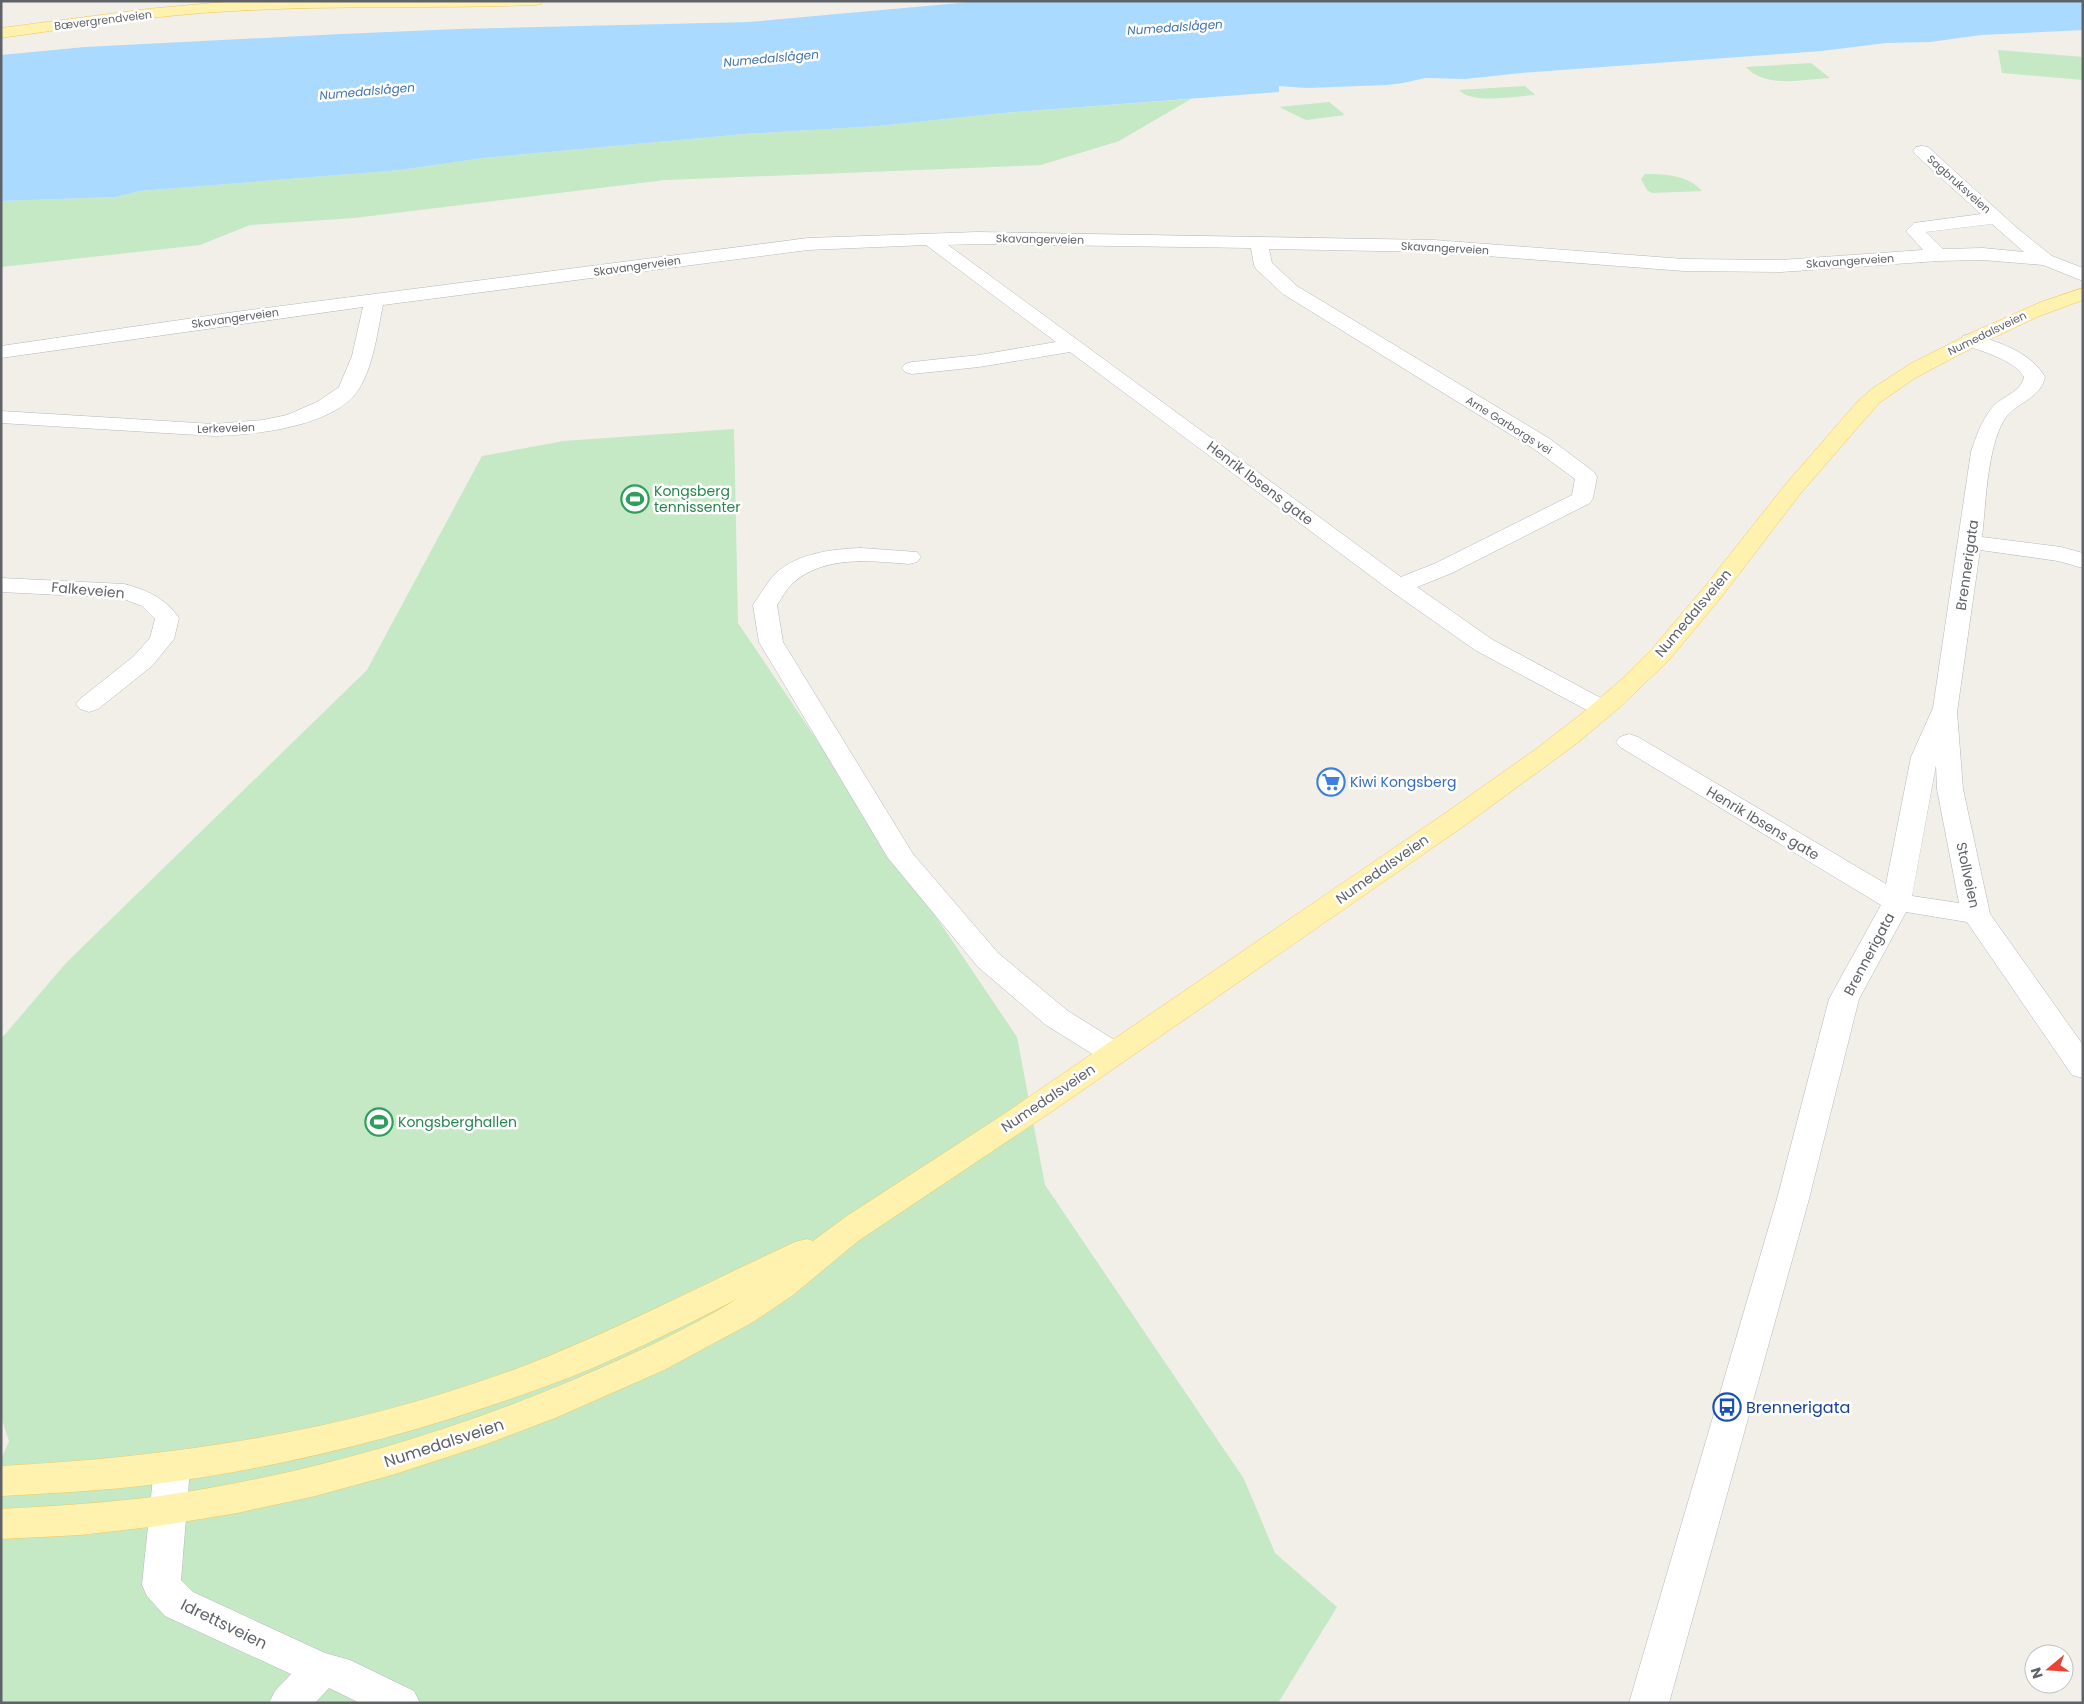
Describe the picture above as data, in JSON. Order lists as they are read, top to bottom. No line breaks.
{"streets":{"main road":["Bævergrendveien","Numedalsveien"],"street":["Sagbruksveien","Skavangerveien","Arne Garborgs vei","Lerkeveien","Henrik Ibsens gate","Brennerigata","Falkeveien","Stollveien","Idrettsveien"]},"crossings":[["Sagbruksveien","Skavangerveien"],["Skavangerveien","Arne Garborgs vei"],["Skavangerveien","Lerkeveien"],["Skavangerveien","Henrik Ibsens gate"],["Numedalsveien","Henrik Ibsens gate"],["Numedalsveien","Brennerigata"],["Numedalsveien","Idrettsveien"],["Arne Garborgs vei","Henrik Ibsens gate"],["Henrik Ibsens gate","Brennerigata"],["Brennerigata","Stollveien"]],"water":["Numedalslågen"],"places":{"sports":["Kongsberg tennissenter","Kongsberghallen"],"supermarket":["Kiwi Kongsberg"],"bus stop":["Brennerigata"]},"north":"left"}
